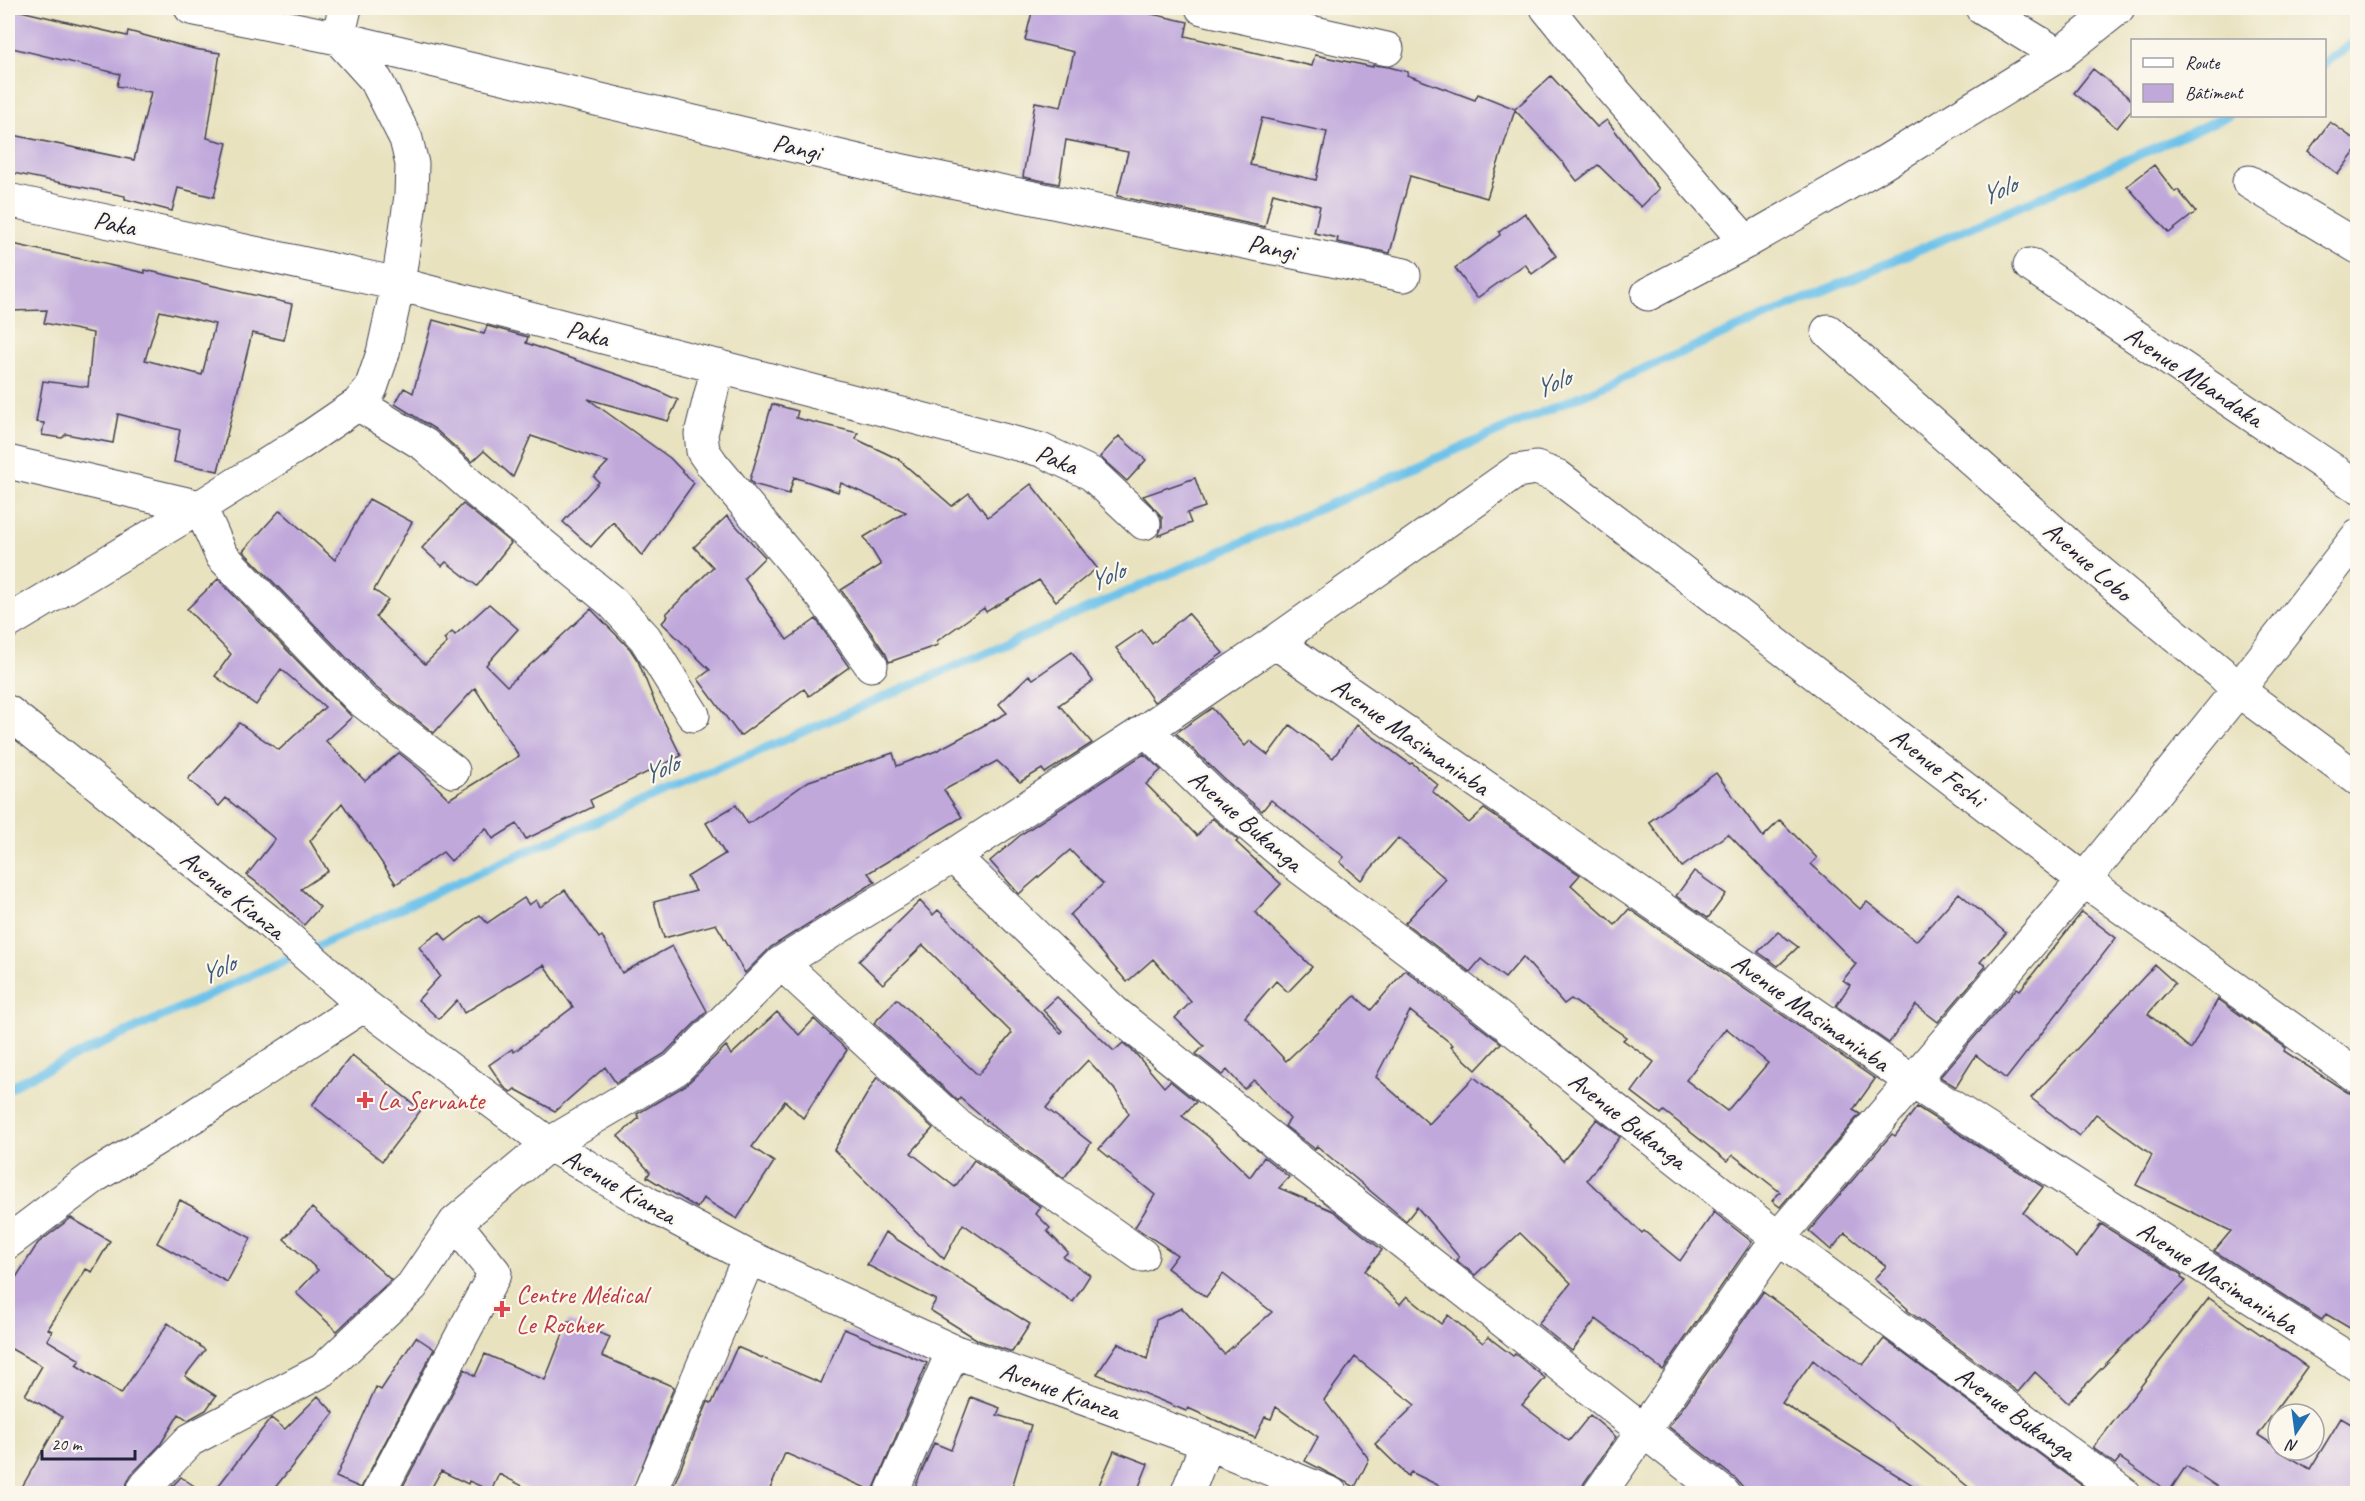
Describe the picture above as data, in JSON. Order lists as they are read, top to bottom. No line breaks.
{"streets":{"street":["Pangi","Paka","Avenue Mbandaka","Avenue Lobo","Avenue Masimaninba","Avenue Feshi","Avenue Bukanga","Avenue Kianza"]},"crossings":[["Avenue Masimaninba","Avenue Feshi"]],"water":["Yolo"],"places":{"health":["La Servante","Centre Médical Le Rocher"]},"legend":["Route","Bâtiment"],"scale_bar":"20 m","north":"bottom"}
